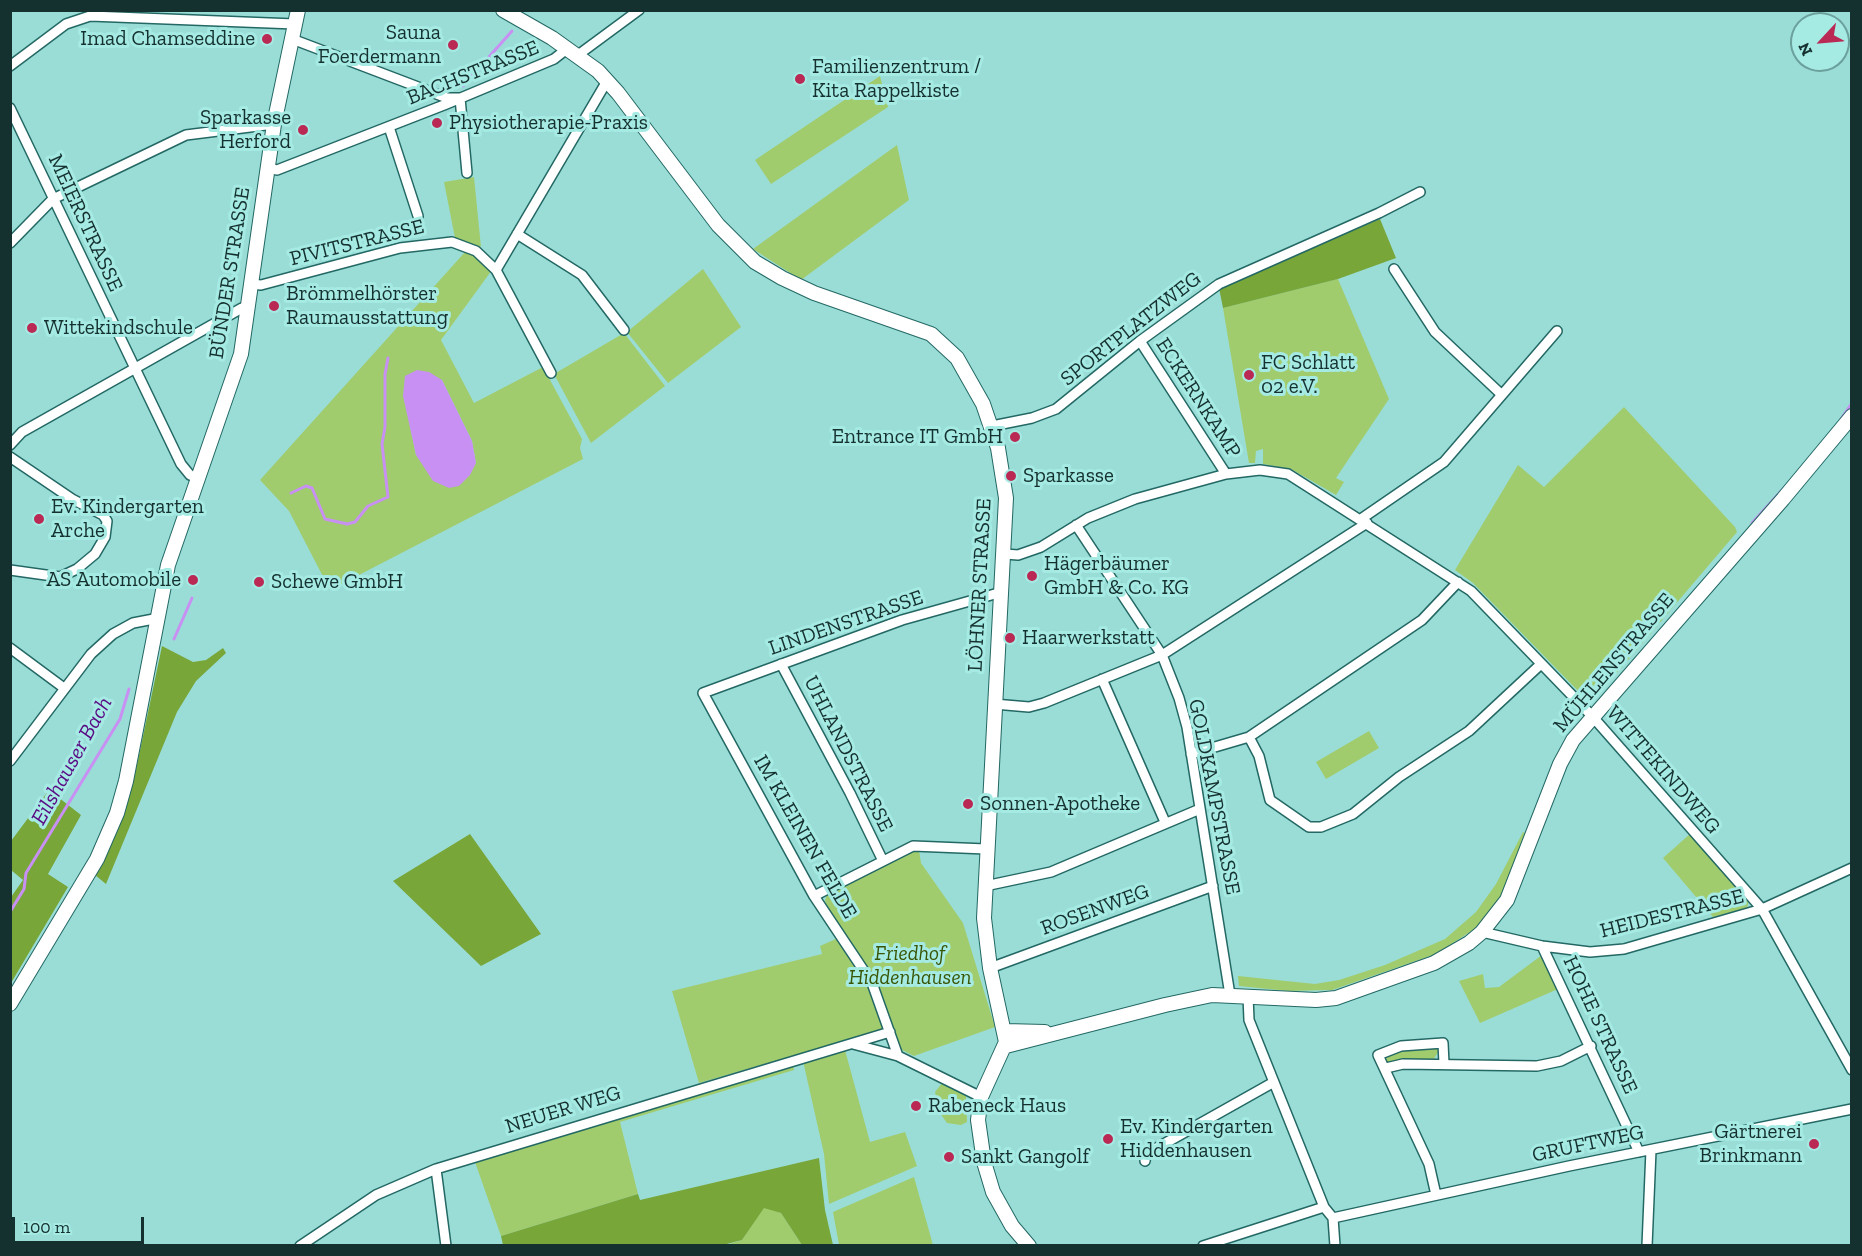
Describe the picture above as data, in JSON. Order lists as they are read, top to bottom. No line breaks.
{"streets":{"main road":["BÜNDER STRASSE","LÖHNER STRASSE","MÜHLENSTRASSE"],"street":["BACHSTRASSE","MEIERSTRASSE","PIVITSTRASSE","SPORTPLATZWEG","ECKERNKAMP","LINDENSTRASSE","UHLANDSTRASSE","WITTEKINDWEG","GOLDKAMPSTRASSE","IM KLEINEN FELDE","ROSENWEG","HEIDESTRASSE","HOHE STRASSE","NEUER WEG","GRUFTWEG"]},"crossings":[["BACHSTRASSE","BÜNDER STRASSE"],["BACHSTRASSE","LÖHNER STRASSE"],["MEIERSTRASSE","BÜNDER STRASSE"],["PIVITSTRASSE","BÜNDER STRASSE"],["SPORTPLATZWEG","ECKERNKAMP"],["SPORTPLATZWEG","LÖHNER STRASSE"],["ECKERNKAMP","WITTEKINDWEG"],["LÖHNER STRASSE","LINDENSTRASSE"],["LÖHNER STRASSE","MÜHLENSTRASSE"],["LÖHNER STRASSE","WITTEKINDWEG"],["LÖHNER STRASSE","ROSENWEG"],["LINDENSTRASSE","UHLANDSTRASSE"],["LINDENSTRASSE","IM KLEINEN FELDE"],["MÜHLENSTRASSE","WITTEKINDWEG"],["MÜHLENSTRASSE","GOLDKAMPSTRASSE"],["MÜHLENSTRASSE","HEIDESTRASSE"],["WITTEKINDWEG","GOLDKAMPSTRASSE"],["WITTEKINDWEG","HEIDESTRASSE"],["GOLDKAMPSTRASSE","ROSENWEG"],["IM KLEINEN FELDE","NEUER WEG"],["HEIDESTRASSE","HOHE STRASSE"],["HOHE STRASSE","GRUFTWEG"]],"water":["Eilshauser Bach"],"parks":["Friedhof Hiddenhausen"],"places":["Imad Chamseddine","Sauna Foerdermann","Familienzentrum / Kita Rappelkiste","Physiotherapie-Praxis","Sparkasse Herford","Brömmelhörster Raumausstattung","Wittekindschule","FC Schlatt 02 e.V.","Entrance IT GmbH","Sparkasse","Ev. Kindergarten Arche","Hägerbäumer GmbH & Co. KG","AS Automobile","Schewe GmbH","Haarwerkstatt","Sonnen-Apotheke","Rabeneck Haus","Ev. Kindergarten Hiddenhausen","Gärtnerei Brinkmann","Sankt Gangolf"],"scale_bar":"100 m","north":"bottom left"}
